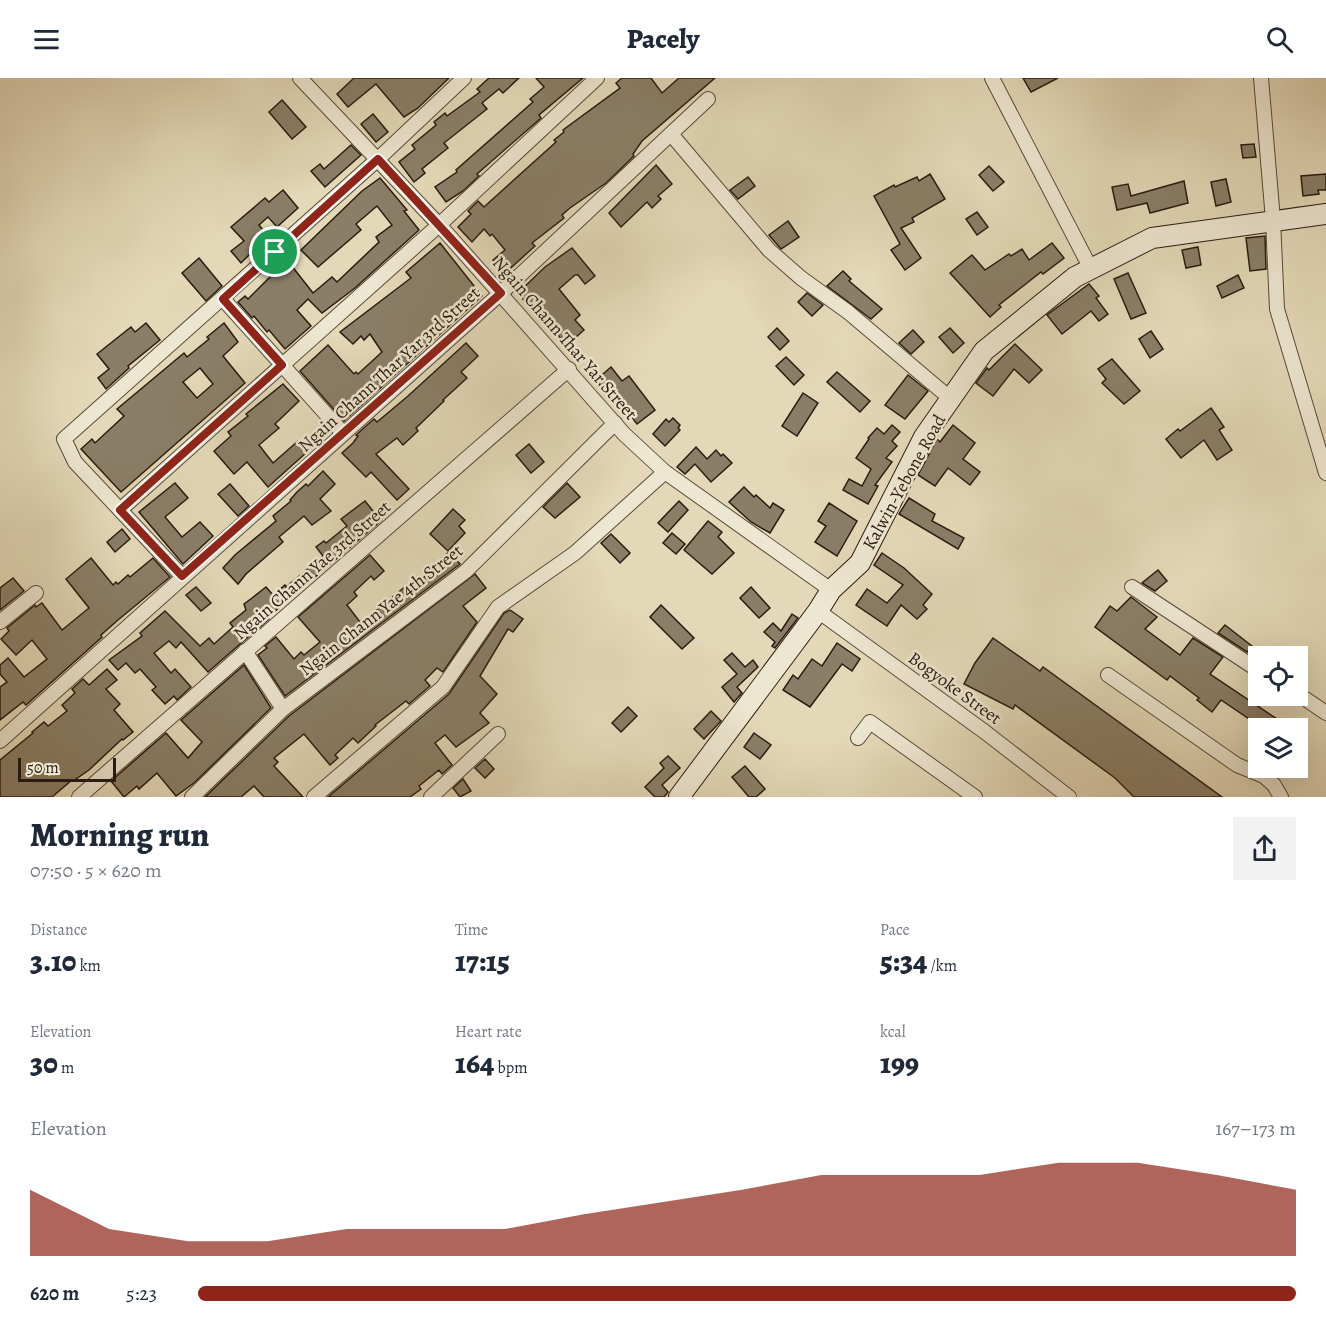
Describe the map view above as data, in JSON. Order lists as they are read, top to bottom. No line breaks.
{"streets":{"street":["Ngain Chann Thar Yar Street","Ngain Chann Thar Yar 3rd Street","Kalwin-Yebone Road","Ngain Chann Yae 3rd Street","Ngain Chann Yae 4th Street","Bogyoke Street"]},"crossings":[["Ngain Chann Thar Yar Street","Ngain Chann Thar Yar 3rd Street"],["Ngain Chann Thar Yar Street","Kalwin-Yebone Road"],["Ngain Chann Thar Yar Street","Ngain Chann Yae 3rd Street"],["Ngain Chann Thar Yar Street","Ngain Chann Yae 4th Street"],["Kalwin-Yebone Road","Bogyoke Street"]],"scale_bar":"50 m","page":{"header":"Pacely","scale":"50 m","heading":["Morning run","07:50 · 5 × 620 m"],"stats":[["Distance","3.10 km"],["Time","17:15"],["Pace","5:34 /km"],["Elevation","30 m"],["Heart rate","164 bpm"],["kcal","199"]],"chart":["Elevation","167–173 m"],"list":[{"name":"620 m","note":"5:23"}]}}
